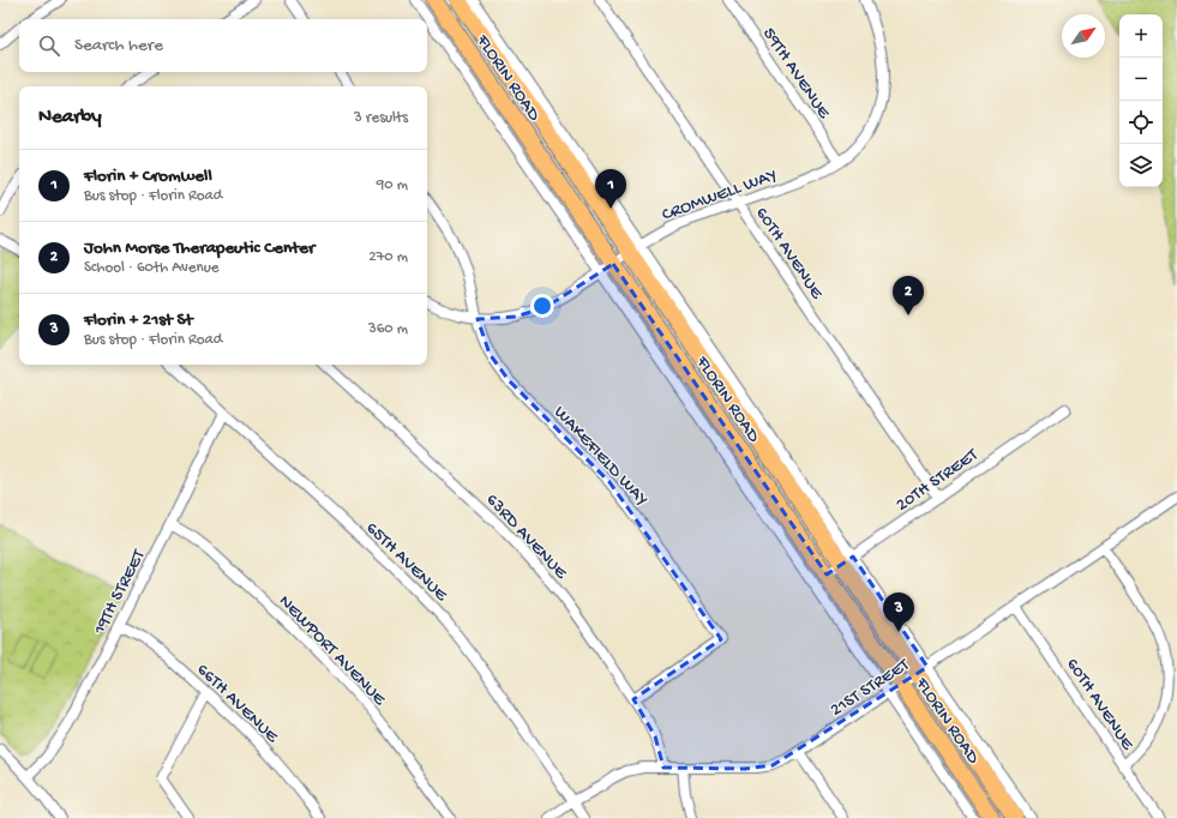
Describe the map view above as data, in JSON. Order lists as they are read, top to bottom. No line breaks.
{"streets":{"main road":["FLORIN ROAD"],"street":["59TH AVENUE","CROMWELL WAY","60TH AVENUE","WAKEFIELD WAY","20TH STREET","63RD AVENUE","65TH AVENUE","19TH STREET","NEWPORT AVENUE","21ST STREET","66TH AVENUE"]},"crossings":[["59TH AVENUE","CROMWELL WAY"],["FLORIN ROAD","CROMWELL WAY"],["FLORIN ROAD","20TH STREET"],["FLORIN ROAD","21ST STREET"],["CROMWELL WAY","60TH AVENUE"],["CROMWELL WAY","WAKEFIELD WAY"],["60TH AVENUE","20TH STREET"],["60TH AVENUE","21ST STREET"],["WAKEFIELD WAY","63RD AVENUE"],["63RD AVENUE","21ST STREET"],["65TH AVENUE","19TH STREET"],["65TH AVENUE","21ST STREET"],["19TH STREET","NEWPORT AVENUE"],["19TH STREET","66TH AVENUE"]],"north":"top right","page":{"map_buttons":["+","−"],"search":"Search here","heading":["Nearby","3 results"],"list":[{"mark":"1","name":"Florin + Cromwell","note":"Bus stop · Florin Road","value":"90 m"},{"mark":"2","name":"John Morse Therapeutic Center","note":"School · 60th Avenue","value":"270 m"},{"mark":"3","name":"Florin + 21st St","note":"Bus stop · Florin Road","value":"360 m"}],"pins":["1","2","3"]}}
